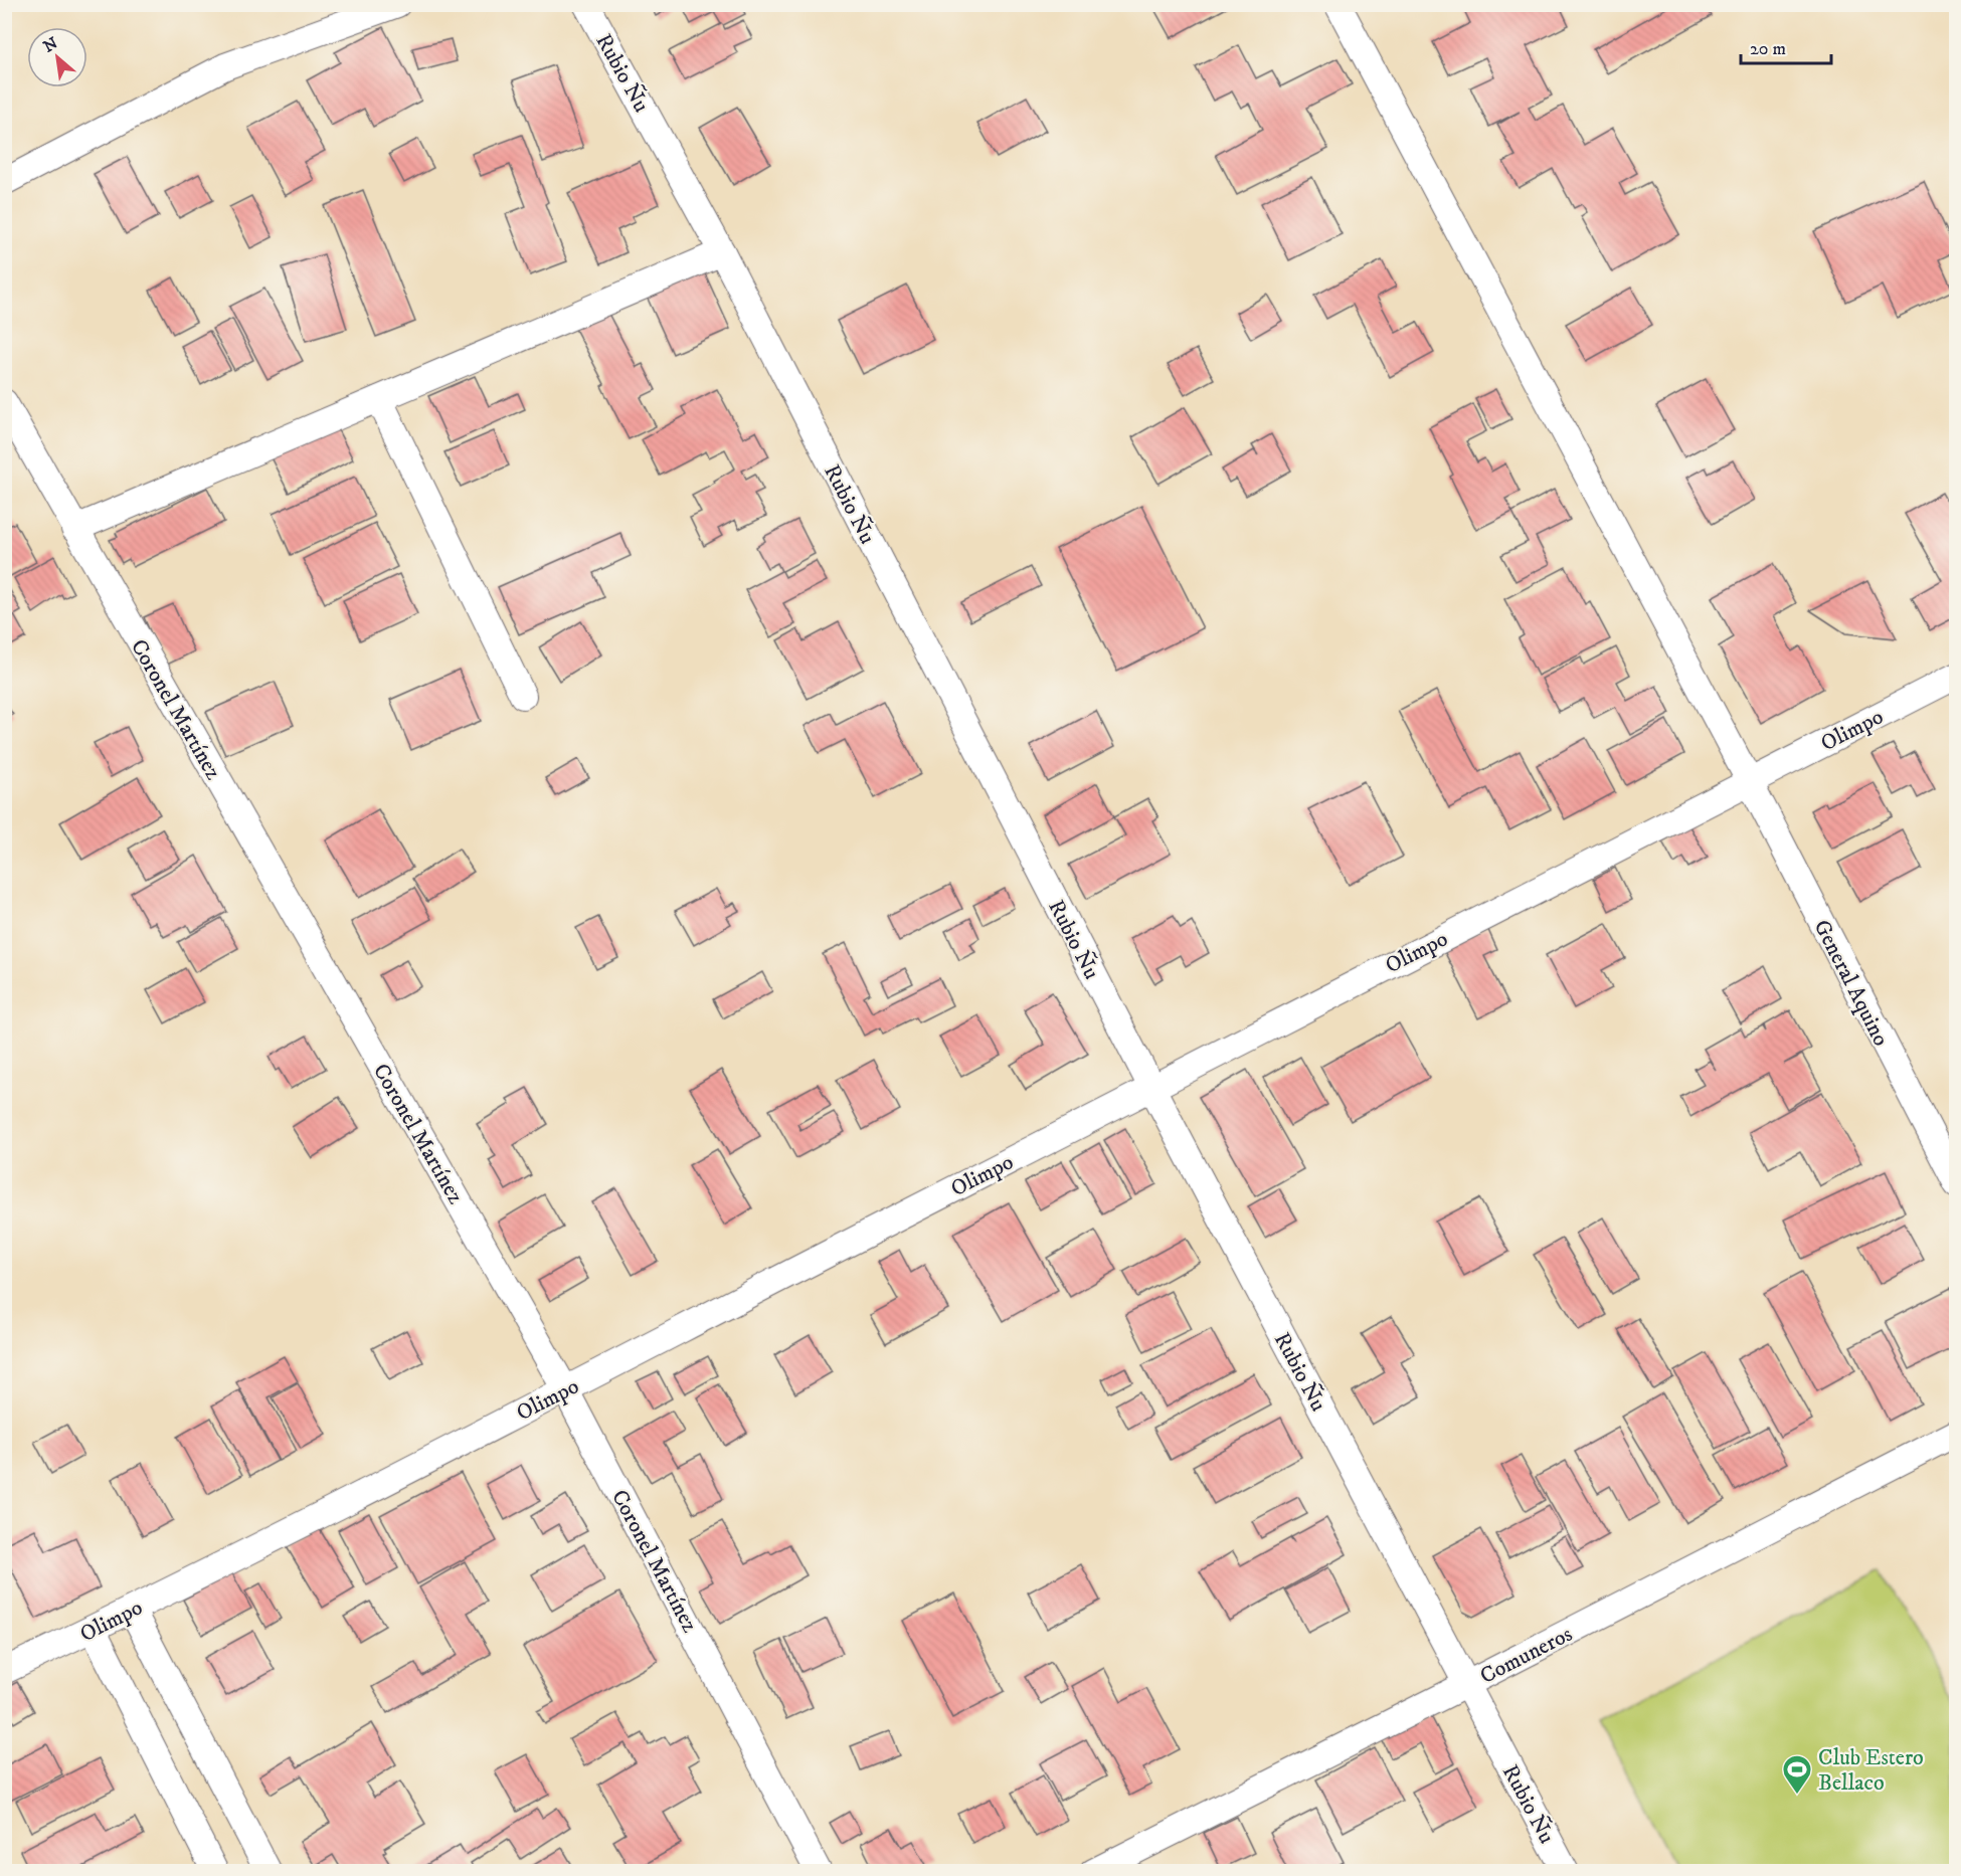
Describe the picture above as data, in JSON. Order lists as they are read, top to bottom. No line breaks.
{"streets":{"street":["Rubio Ñu","Coronel Martínez","Olimpo","General Aquino","Comuneros"]},"crossings":[["Rubio Ñu","Olimpo"],["Rubio Ñu","Comuneros"],["Coronel Martínez","Olimpo"],["Olimpo","General Aquino"]],"places":{"sports":["Club Estero Bellaco"]},"scale_bar":"20 m","north":"top left"}
